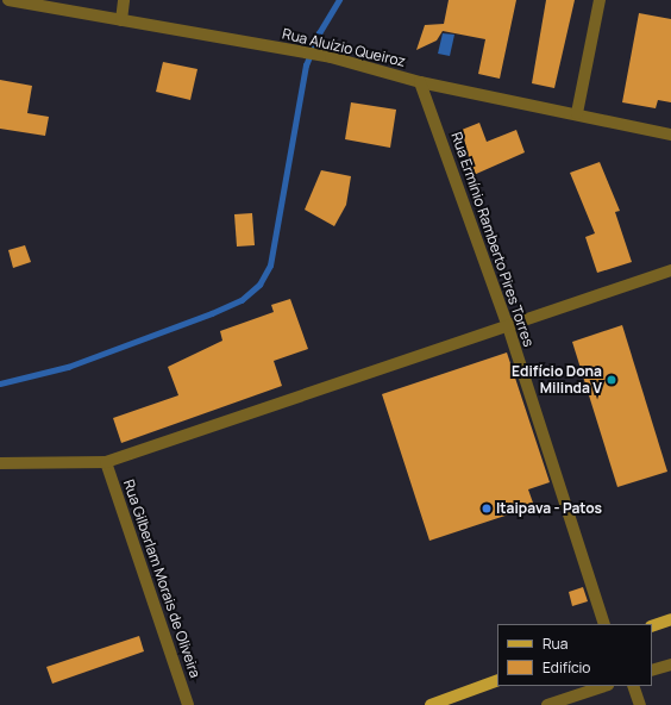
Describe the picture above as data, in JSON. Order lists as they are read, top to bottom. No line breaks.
{"streets":{"street":["Rua Aluízio Queiroz","Rua Ermínio Ramberto Pires Torres","Rua Gilberlam Morais de Oliveira"]},"crossings":[["Rua Aluízio Queiroz","Rua Ermínio Ramberto Pires Torres"]],"places":["Edifício Dona Milinda V","Itaipava - Patos"],"legend":["Rua","Edifício"]}
